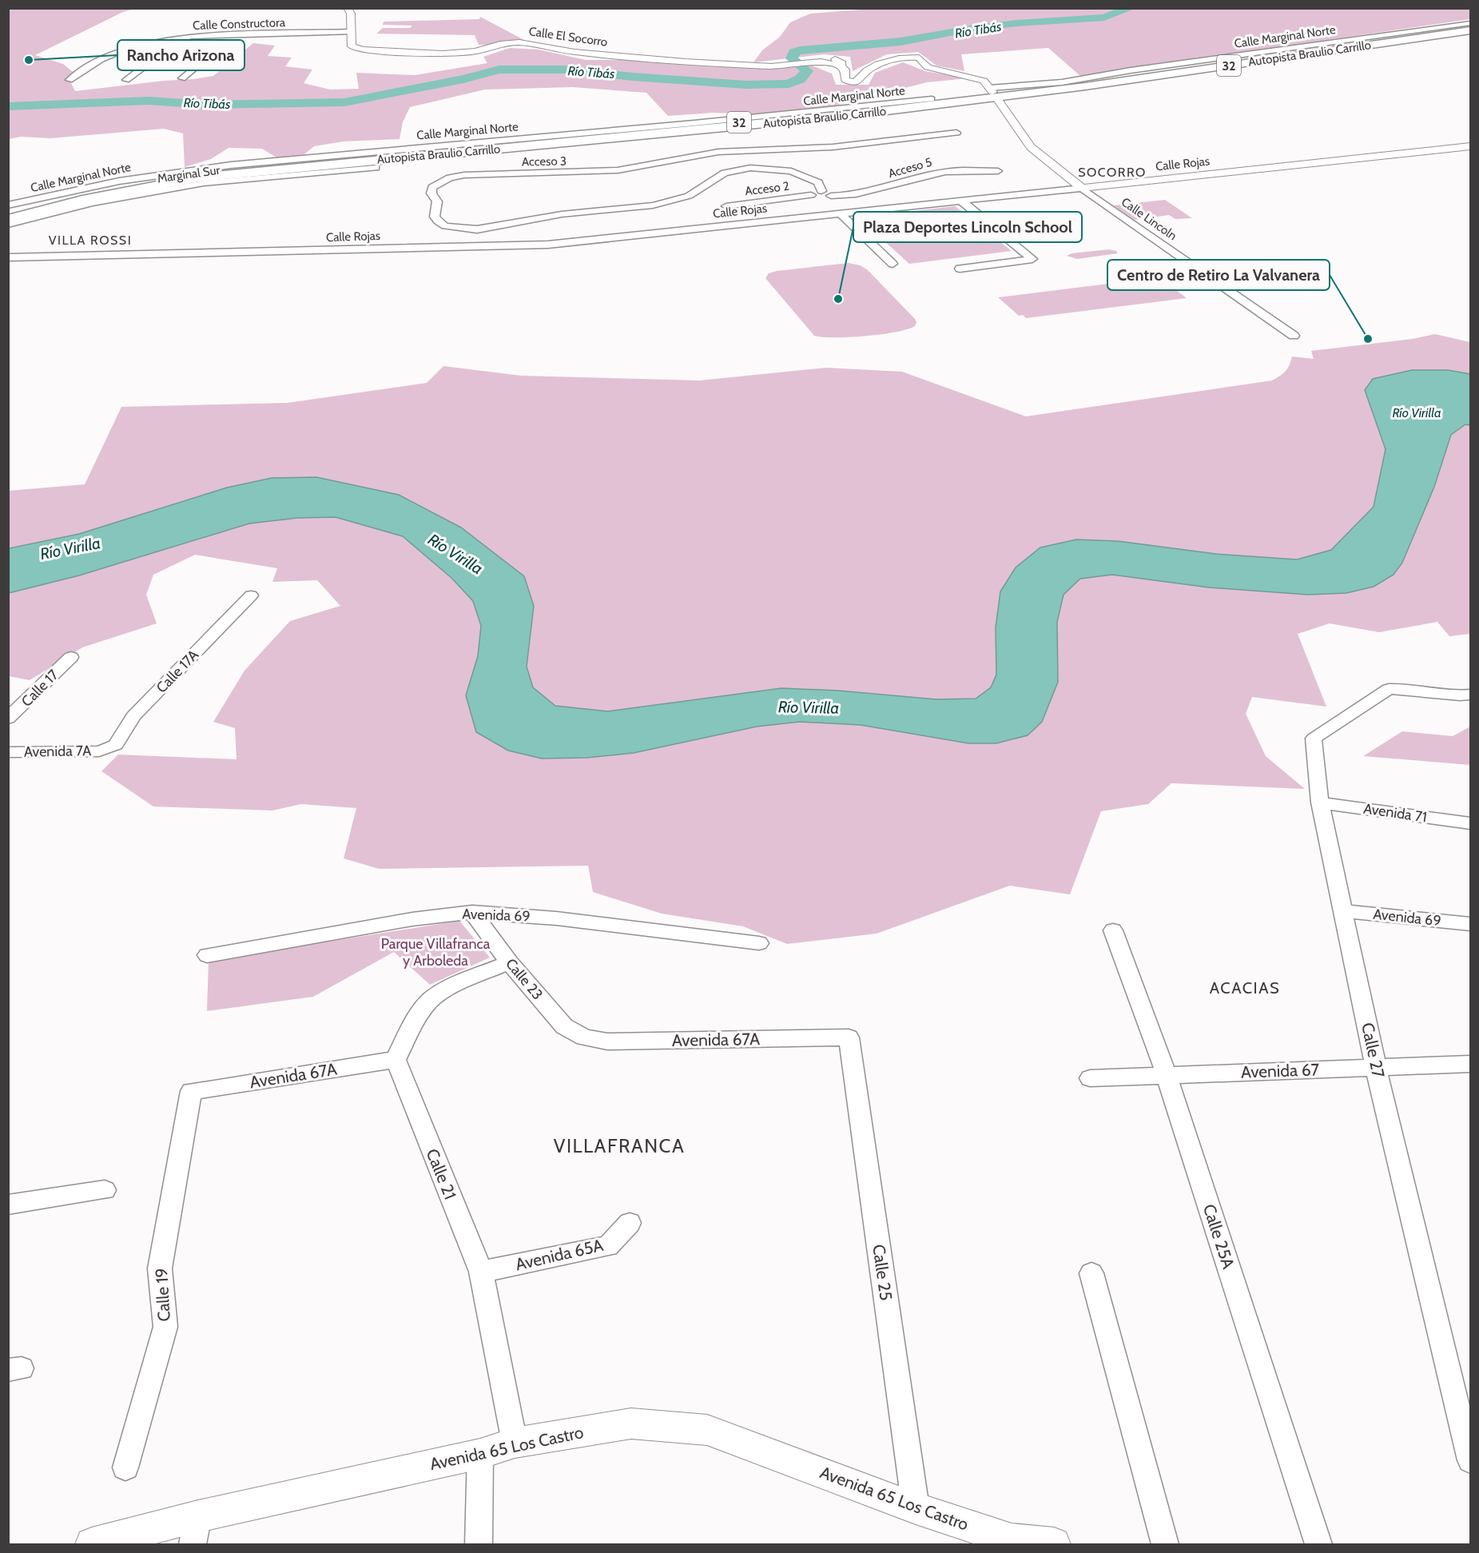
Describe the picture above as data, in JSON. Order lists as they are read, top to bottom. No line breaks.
{"streets":{"highway":["Autopista Braulio Carrillo","32"],"street":["Calle Constructora","Calle El Socorro","Calle Marginal Norte","Acceso 3","Calle Rojas","Acceso 5","Marginal Sur","Acceso 2","Calle Lincoln","Calle 17A","Calle 17","Avenida 7A","Avenida 71","Avenida 69","Calle 23","Avenida 67A","Calle 27","Avenida 67","Calle 21","Calle 25A","Avenida 65A","Calle 25","Calle 19","Avenida 65 Los Castro"]},"crossings":[["Calle Constructora","Calle El Socorro"],["Calle El Socorro","Calle Marginal Norte"],["Calle Marginal Norte","Autopista Braulio Carrillo"],["Acceso 3","Acceso 5"],["Calle Rojas","Calle Lincoln"],["Acceso 5","Acceso 2"],["Calle 17A","Avenida 7A"],["Avenida 71","Calle 27"],["Avenida 69","Calle 23"],["Avenida 69","Calle 27"],["Calle 23","Avenida 67A"],["Avenida 67A","Calle 21"],["Avenida 67A","Calle 25"],["Avenida 67A","Calle 19"],["Calle 27","Avenida 67"],["Avenida 67","Calle 25A"],["Calle 21","Avenida 65A"],["Calle 21","Avenida 65 Los Castro"],["Calle 25","Avenida 65 Los Castro"]],"districts":["SOCORRO","VILLA ROSSI","ACACIAS","VILLAFRANCA"],"water":["Río Tibás","Río Virilla"],"parks":["Parque Villafranca y Arboleda"],"places":["Rancho Arizona","Plaza Deportes Lincoln School","Centro de Retiro La Valvanera"]}
